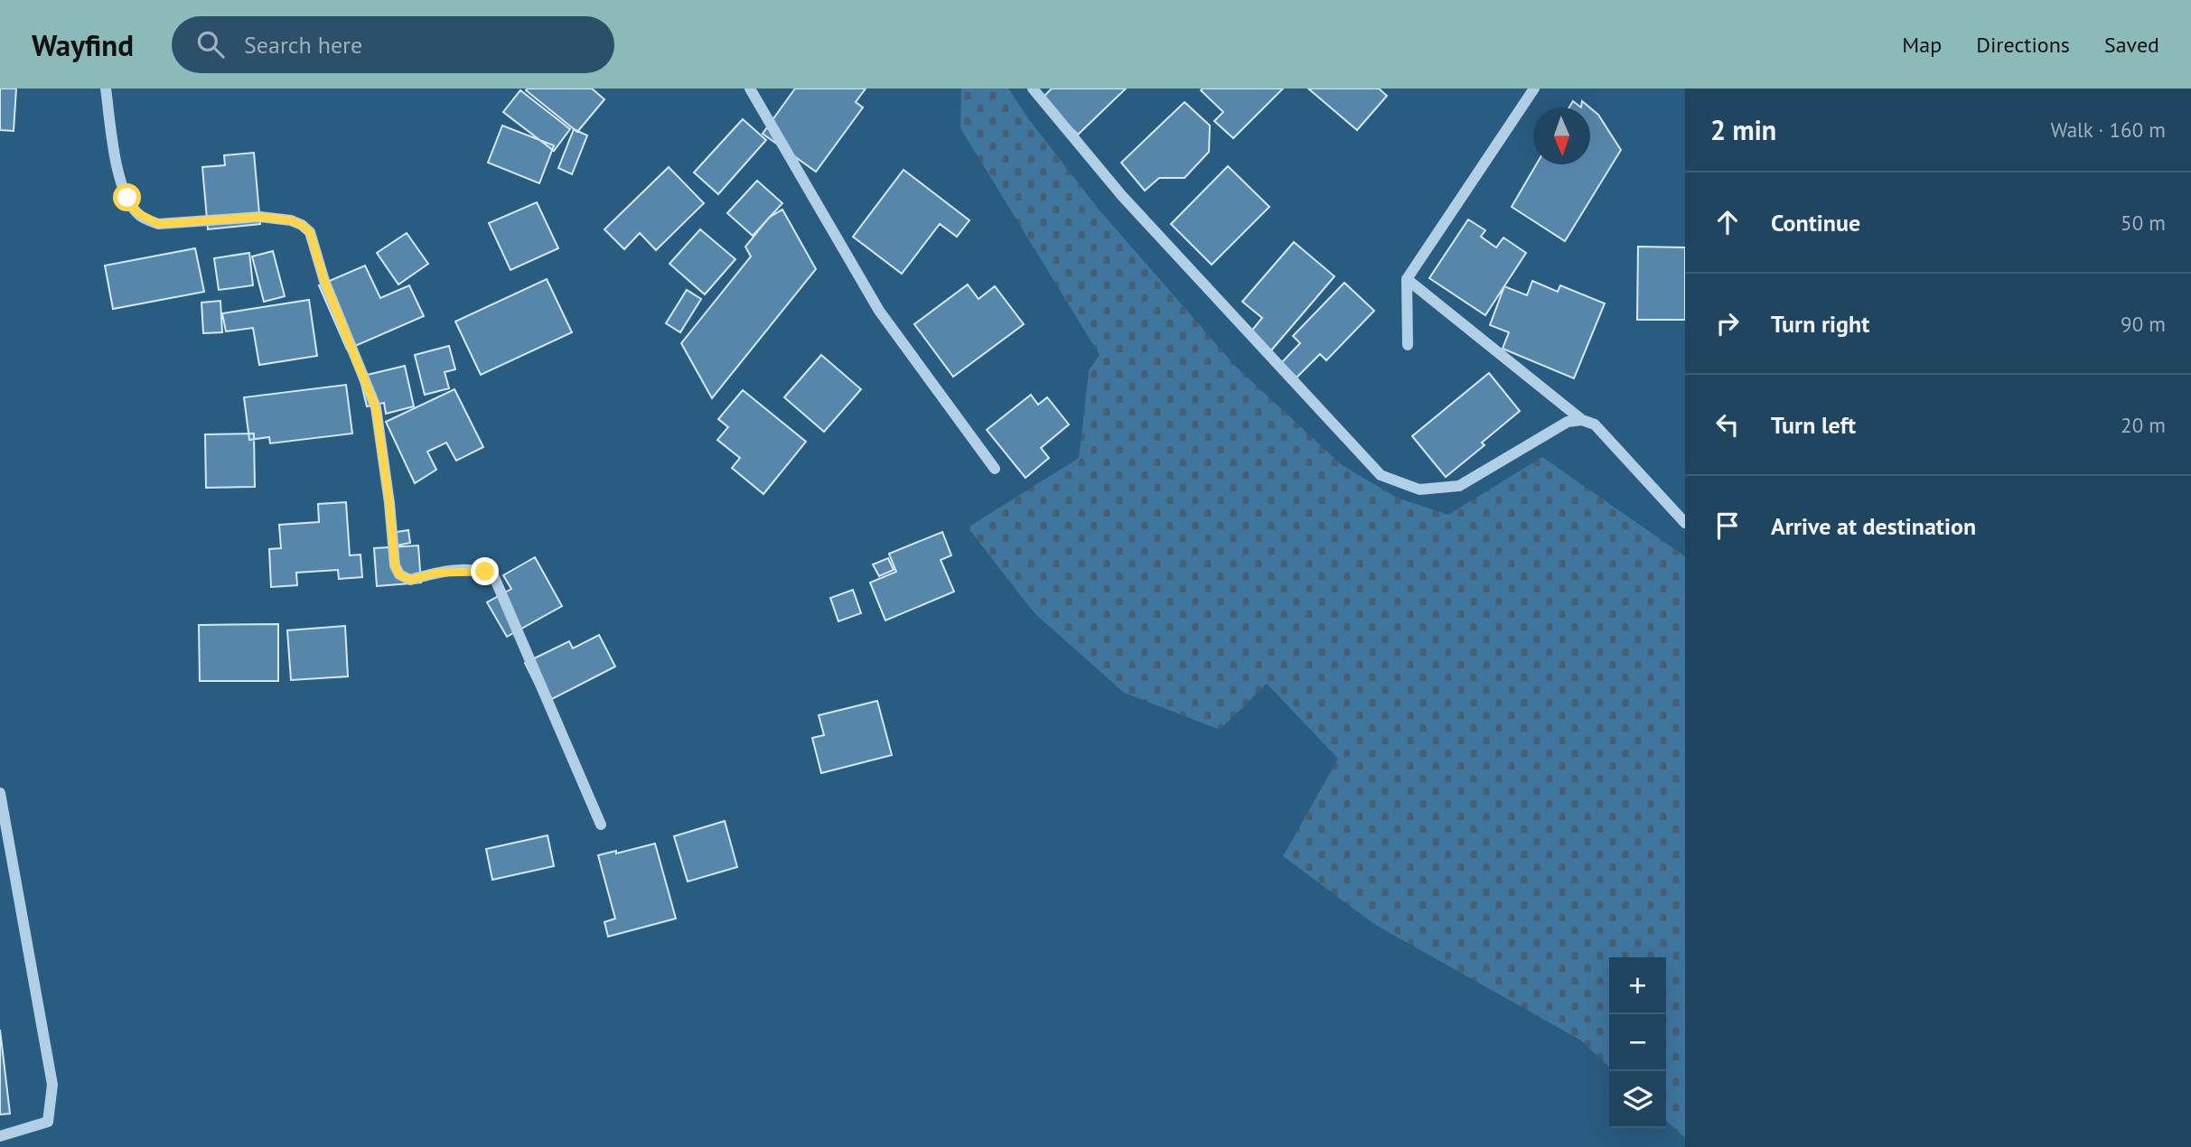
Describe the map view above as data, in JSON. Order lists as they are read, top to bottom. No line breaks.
{"north":"bottom","page":{"header":"Wayfind","search":"Search here","nav":["Map","Directions","Saved"],"heading":["2 min","Walk · 160 m"],"list":[["Continue","50 m"],["Turn right","90 m"],["Turn left","20 m"],"Arrive at destination"],"map_buttons":["+","−"]}}
